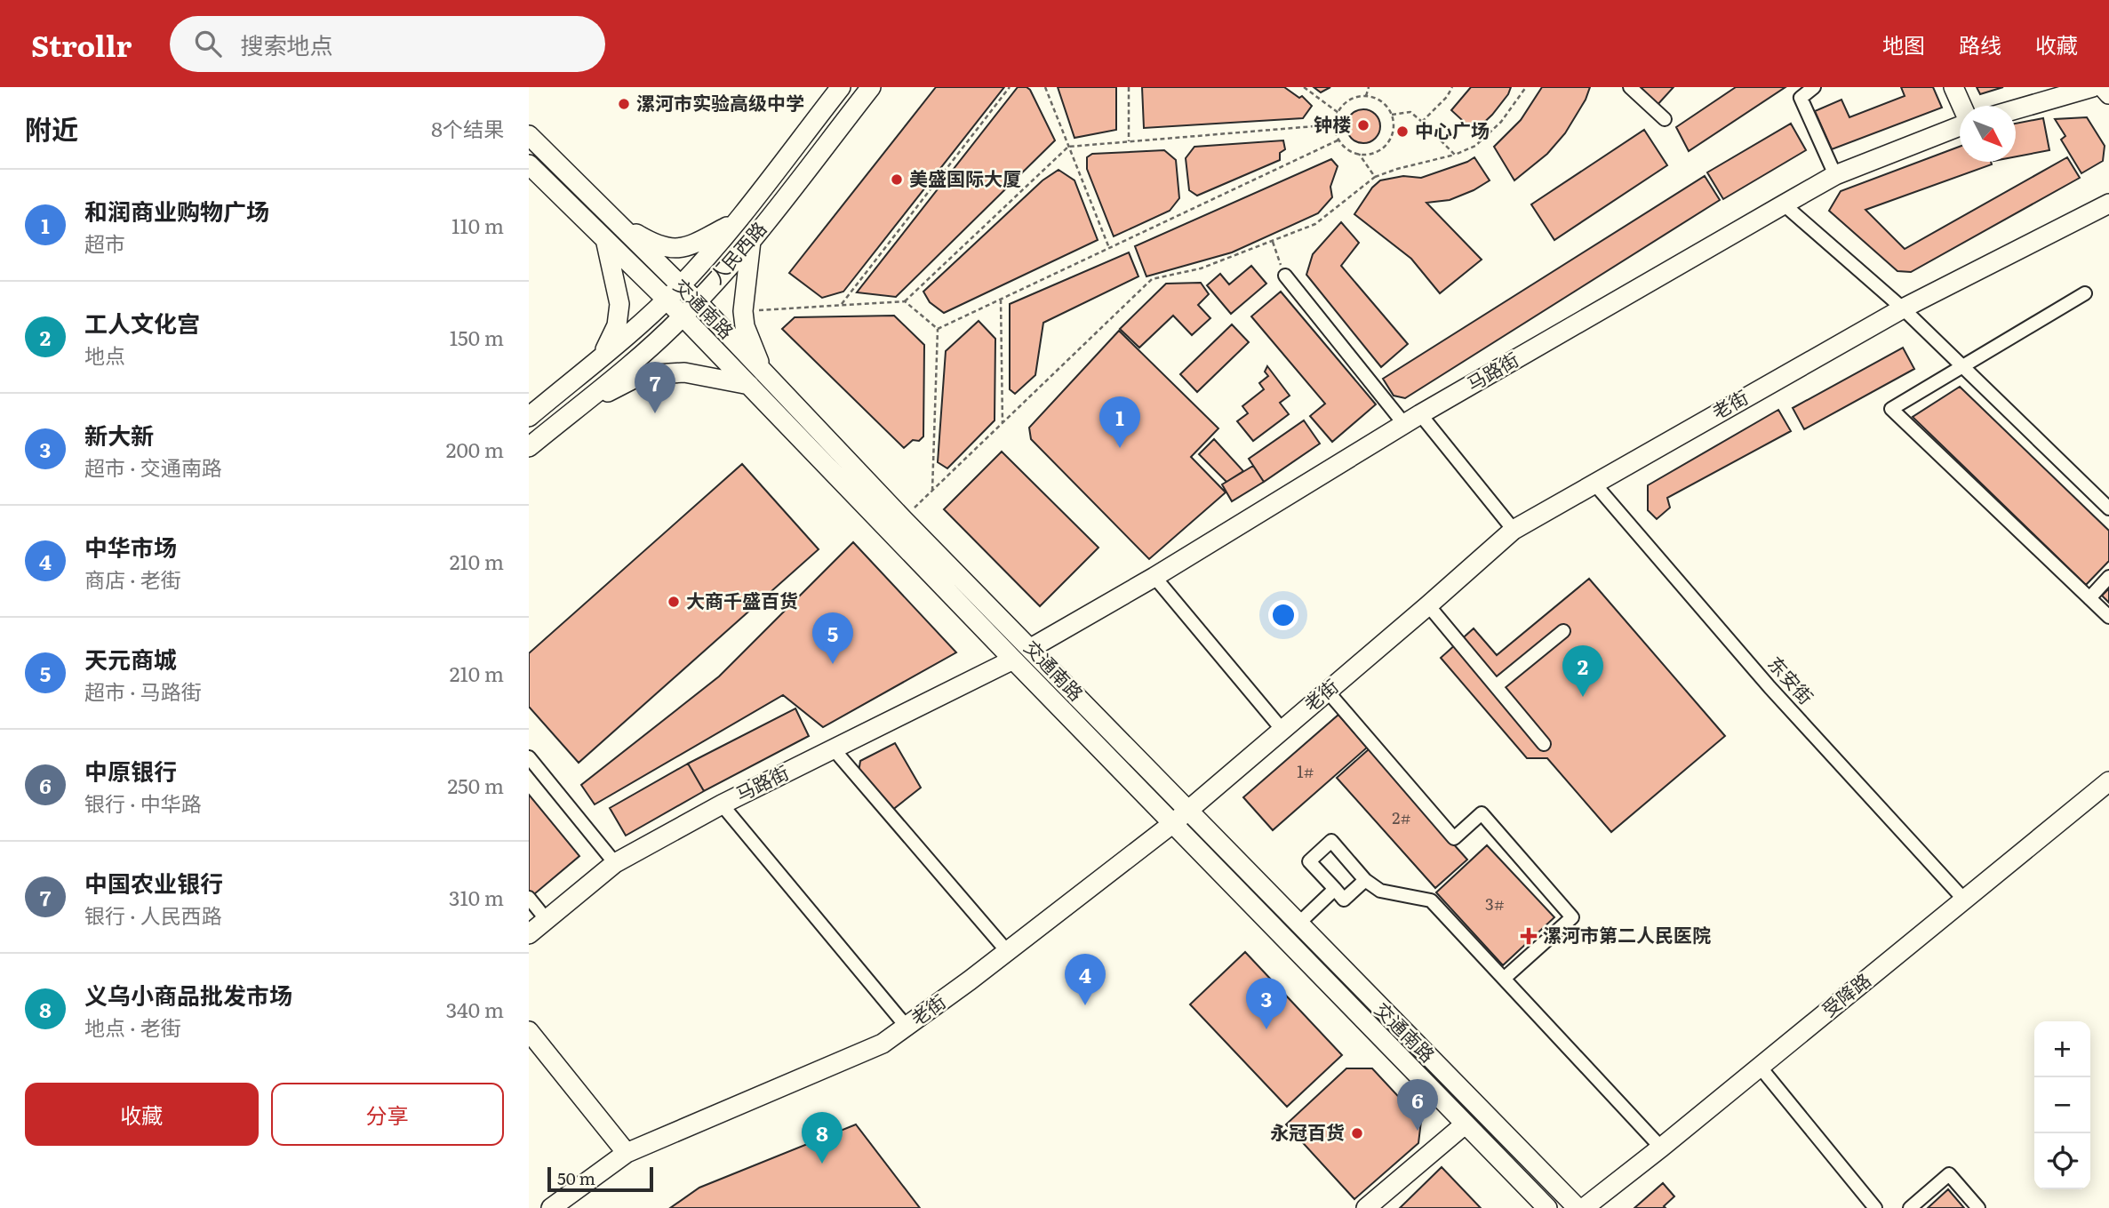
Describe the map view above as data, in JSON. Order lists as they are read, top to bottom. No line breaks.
{"streets":{"street":["人民西路","交通南路","马路街","老街","东安街","受降路"]},"crossings":[["人民西路","交通南路"],["交通南路","马路街"],["交通南路","老街"],["老街","东安街"],["东安街","受降路"]],"places":{"other":["漯河市实验高级中学","钟楼","中心广场","美盛国际大厦","大商千盛百货","永冠百货"],"health":["漯河市第二人民医院"]},"house_numbers":["1#","2#","3#"],"scale_bar":"50 m","north":"bottom right","page":{"header":"Strollr","search":"搜索地点","nav":["地图","路线","收藏"],"heading":["附近","8个结果"],"list":[{"mark":"1","name":"和润商业购物广场","note":"超市","value":"110 m"},{"mark":"2","name":"工人文化宫","note":"地点","value":"150 m"},{"mark":"3","name":"新大新","note":"超市 · 交通南路","value":"200 m"},{"mark":"4","name":"中华市场","note":"商店 · 老街","value":"210 m"},{"mark":"5","name":"天元商城","note":"超市 · 马路街","value":"210 m"},{"mark":"6","name":"中原银行","note":"银行 · 中华路","value":"250 m"},{"mark":"7","name":"中国农业银行","note":"银行 · 人民西路","value":"310 m"},{"mark":"8","name":"义乌小商品批发市场","note":"地点 · 老街","value":"340 m"}],"pins":["7","1","5","2","4","3","6","8"],"map_buttons":["+","−"],"buttons":["收藏","分享"],"scale":"50 m"}}
